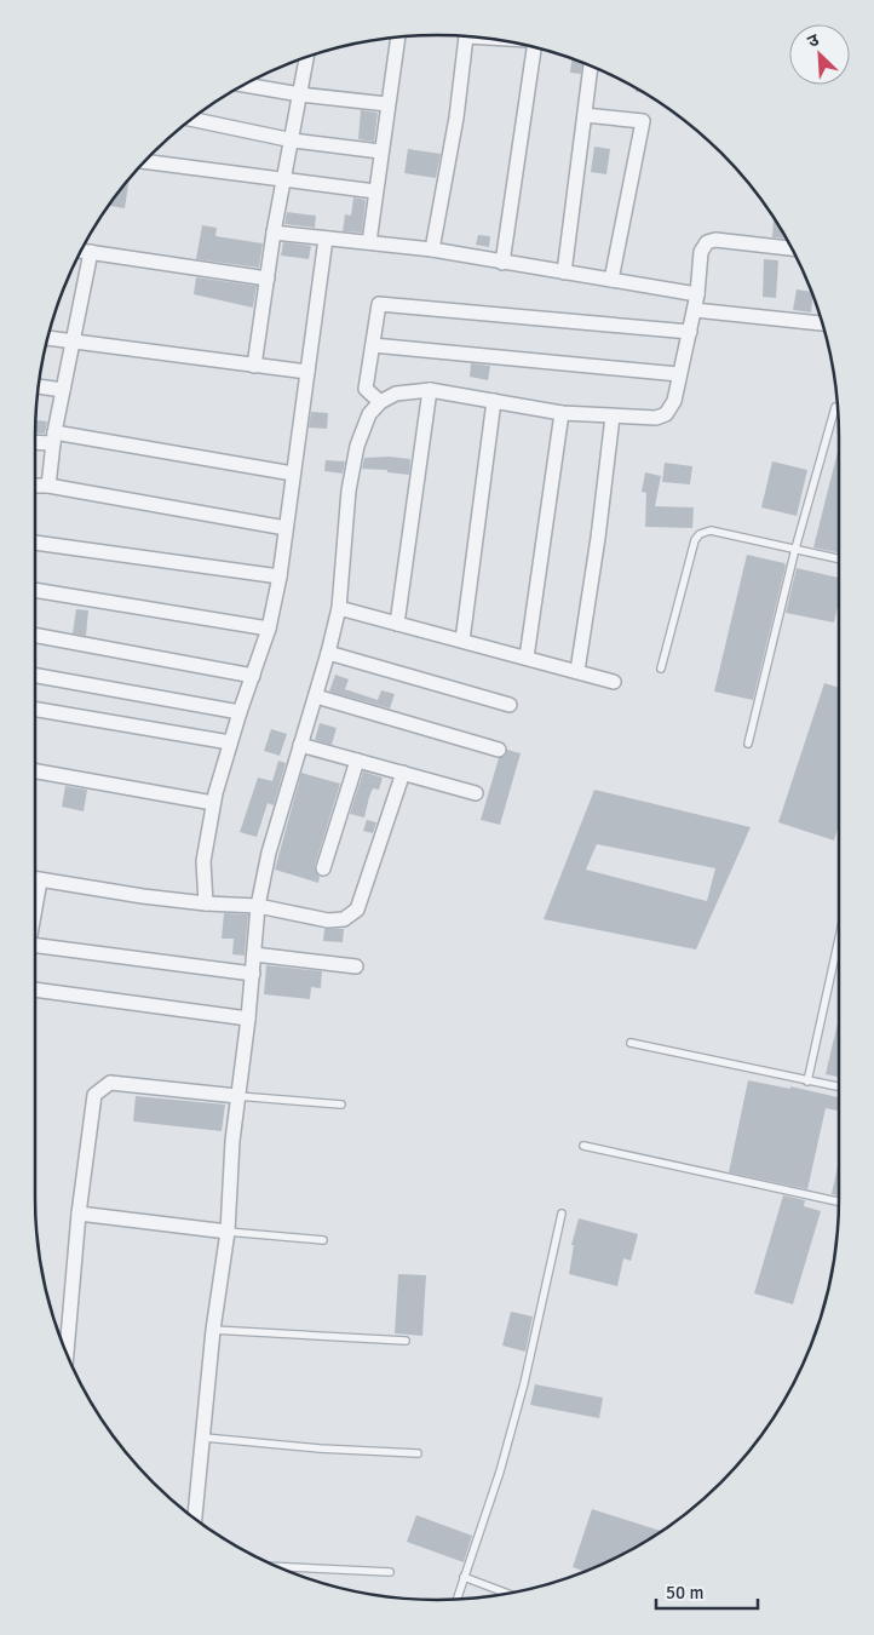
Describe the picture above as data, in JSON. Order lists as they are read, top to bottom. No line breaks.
{"scale_bar":"50 m","north":"top left"}
